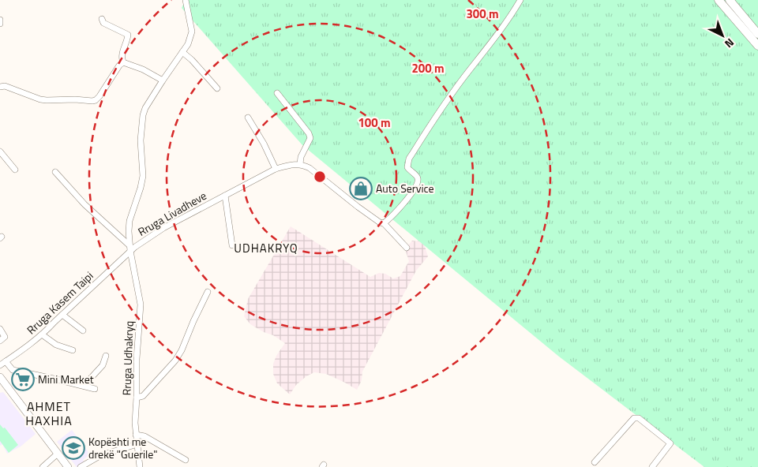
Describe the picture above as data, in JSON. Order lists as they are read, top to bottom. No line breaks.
{"streets":{"street":["Rruga Livadheve","Rruga Kasem Taipi","Rruga Udhakryq"]},"crossings":[["Rruga Livadheve","Rruga Kasem Taipi"],["Rruga Livadheve","Rruga Udhakryq"],["Rruga Kasem Taipi","Rruga Udhakryq"]],"districts":["UDHAKRYQ","AHMET HAXHIA"],"places":{"shop":["Auto Service"],"supermarket":["Mini Market"],"school or university":["Kopështi me drekë \"Guerile\""]},"north":"bottom right","rings":["300 m","200 m","100 m"]}
